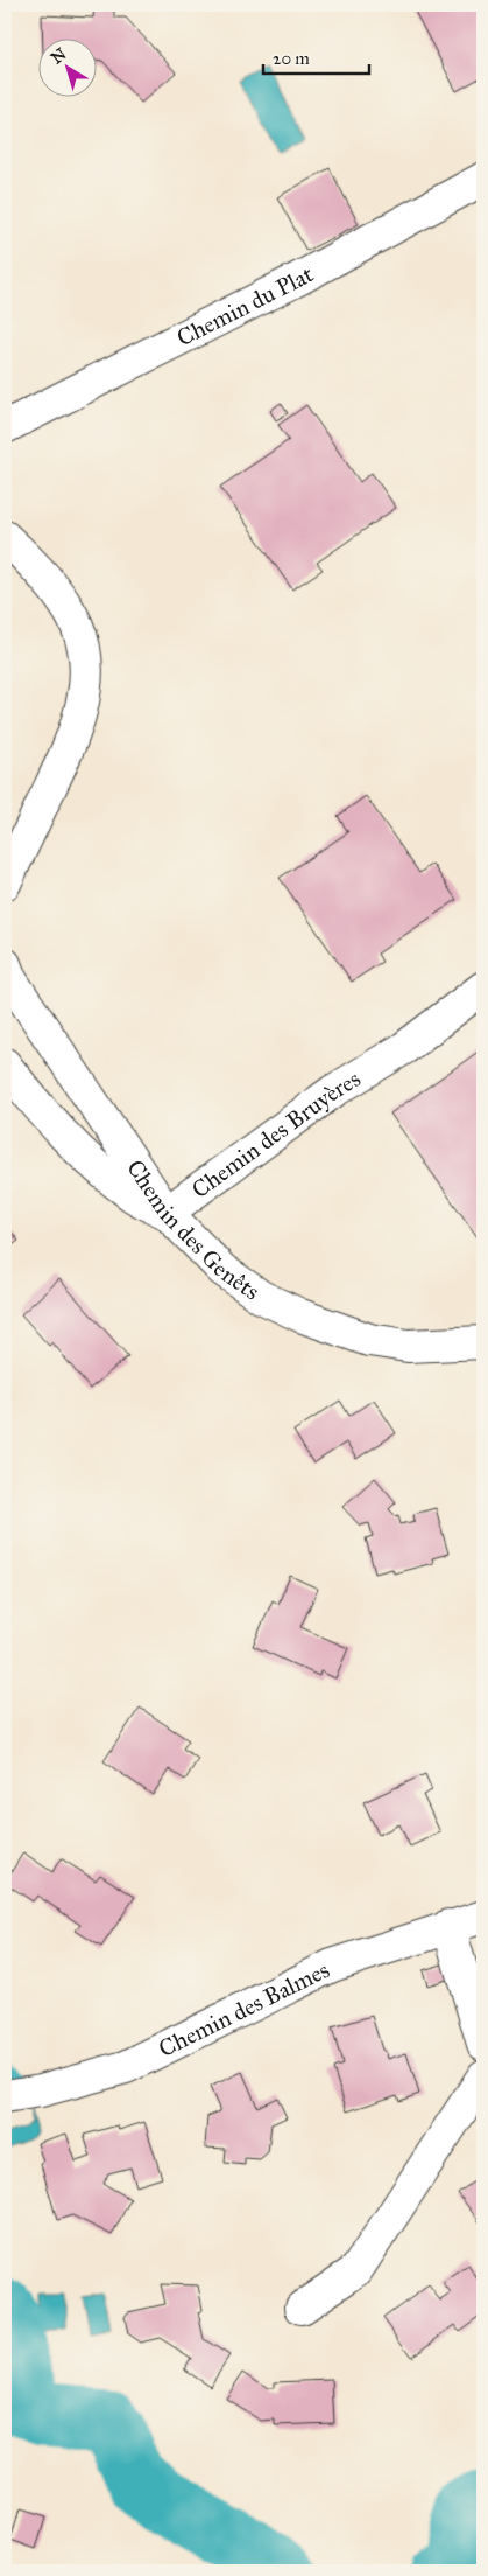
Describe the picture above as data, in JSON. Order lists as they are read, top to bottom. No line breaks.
{"streets":{"street":["Chemin du Plat","Chemin des Bruyères","Chemin des Genêts","Chemin des Balmes"]},"crossings":[["Chemin des Bruyères","Chemin des Genêts"]],"scale_bar":"20 m","north":"top left"}
